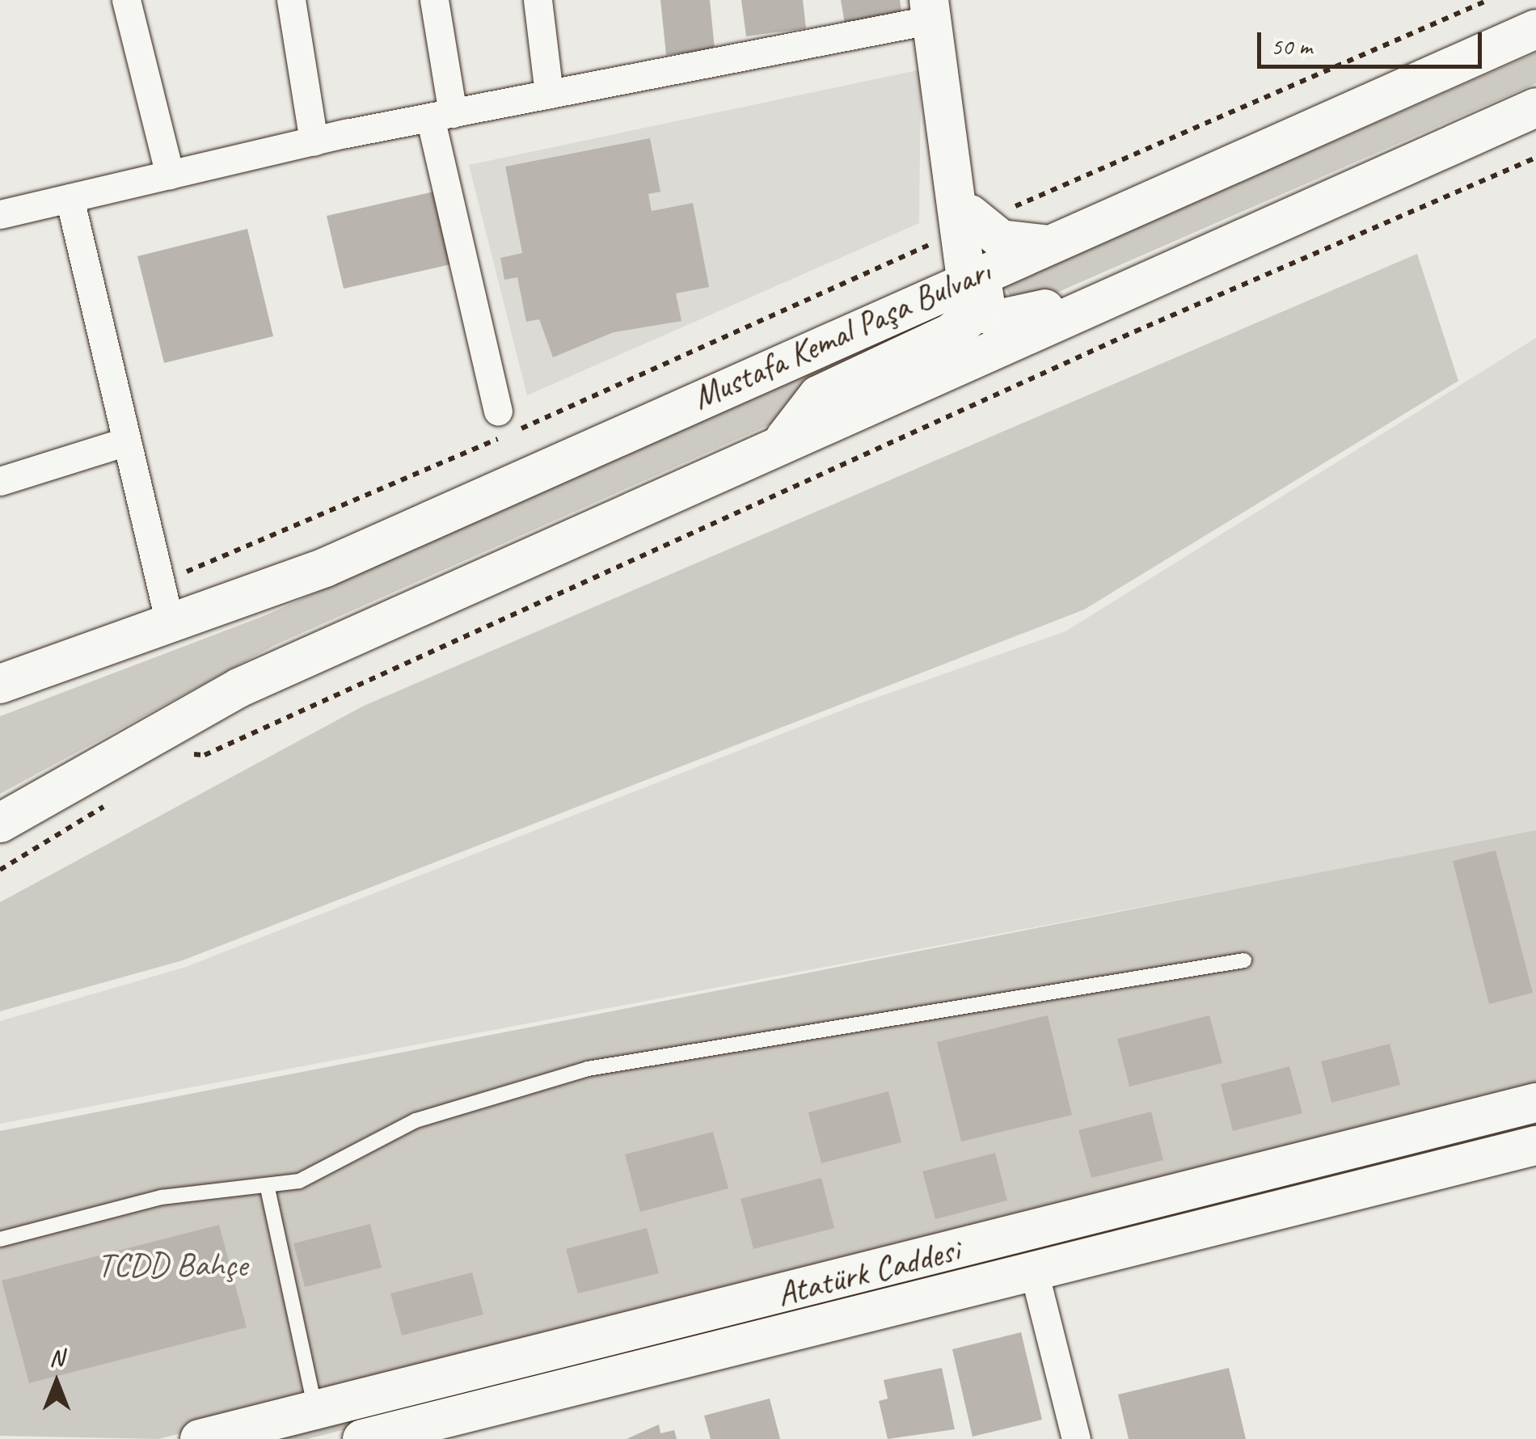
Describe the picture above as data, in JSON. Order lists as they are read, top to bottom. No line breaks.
{"streets":{"main road":["Mustafa Kemal Paşa Bulvarı","Atatürk Caddesi"]},"parks":["TCDD Bahçe"],"scale_bar":"50 m","north":"top"}
